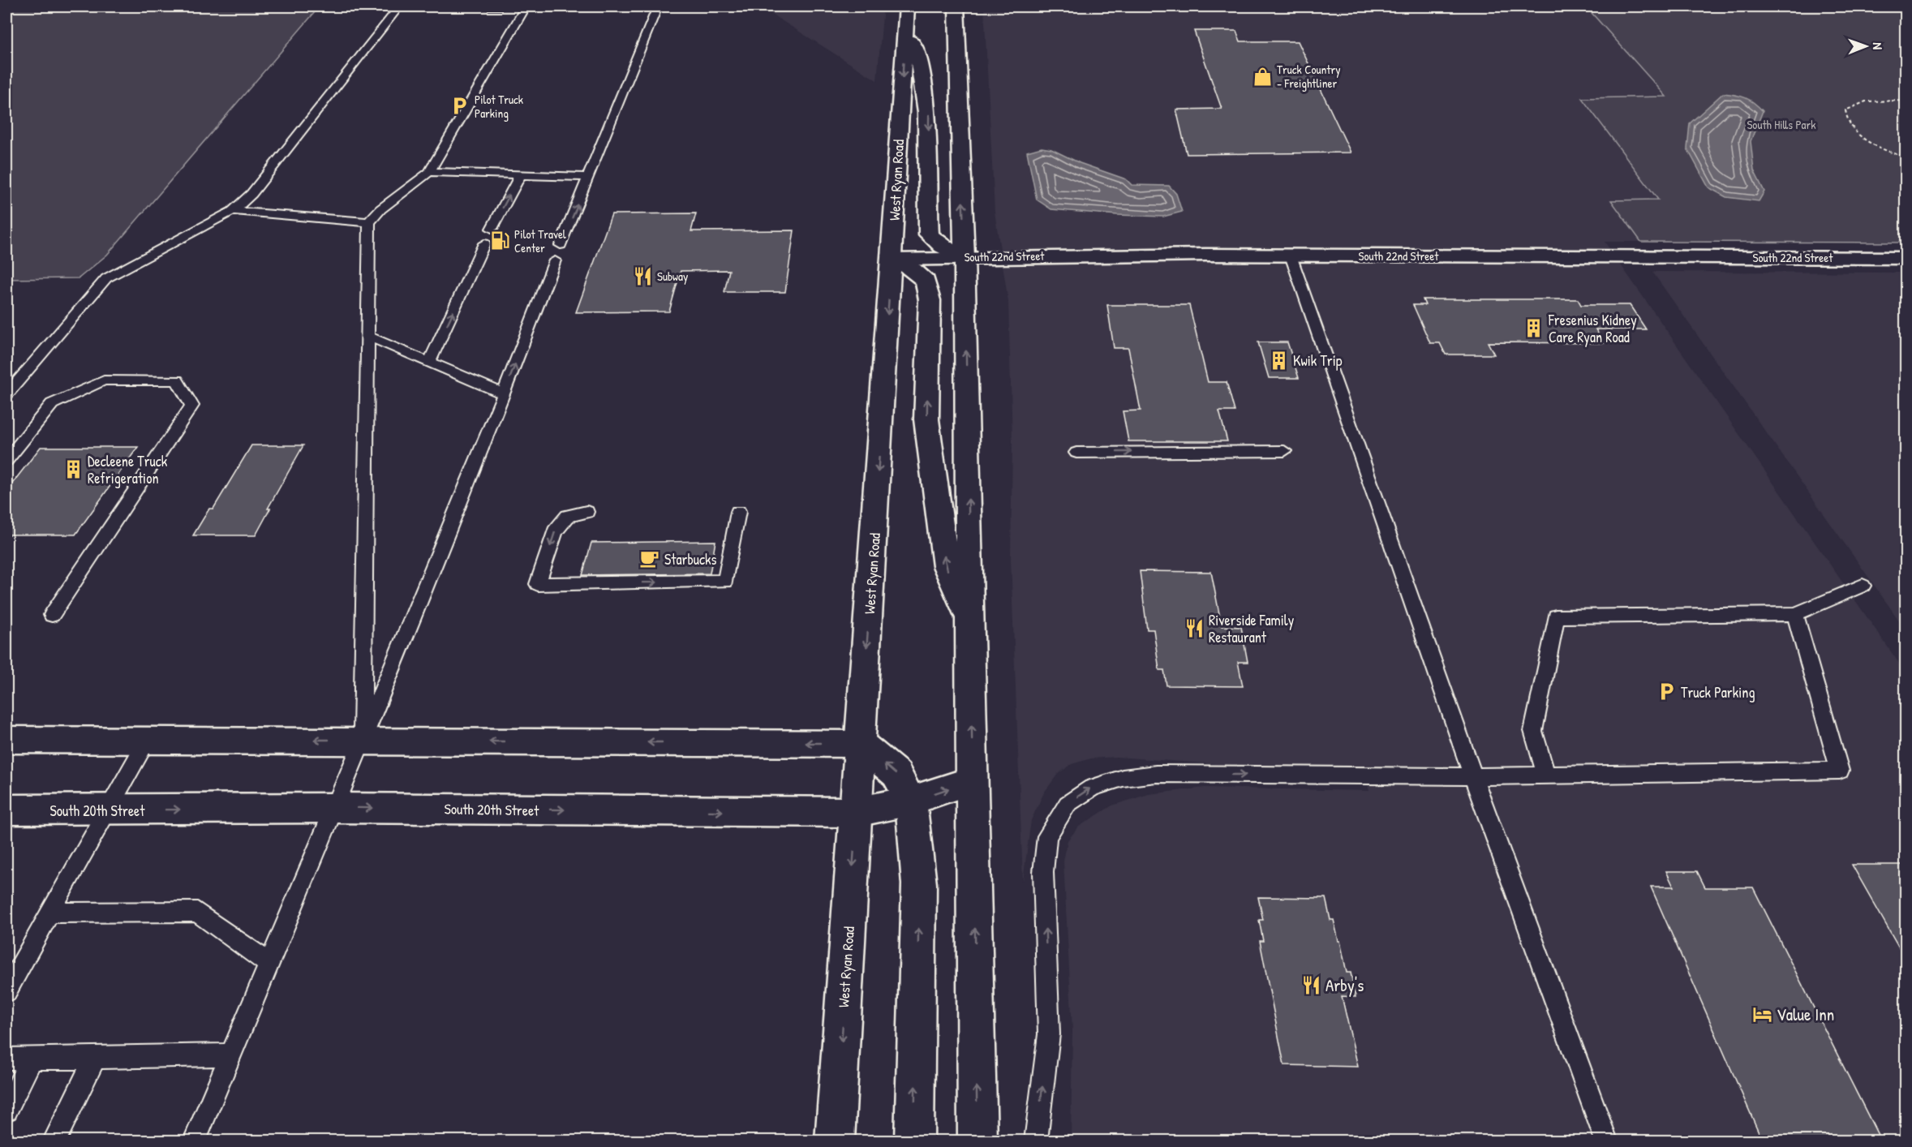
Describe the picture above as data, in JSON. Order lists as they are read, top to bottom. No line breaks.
{"streets":{"main road":["West Ryan Road","South 22nd Street","South 20th Street"]},"crossings":[["West Ryan Road","South 22nd Street"],["West Ryan Road","South 20th Street"]],"parks":["South Hills Park"],"places":{"shop":["Truck Country - Freightliner"],"parking":["Pilot Truck Parking","Truck Parking"],"fuel station":["Pilot Travel Center"],"restaurant":["Subway","Riverside Family Restaurant","Arby's"],"building":["Fresenius Kidney Care Ryan Road","Kwik Trip","Decleene Truck Refrigeration"],"cafe":["Starbucks"],"hotel":["Value Inn"]},"north":"right"}
